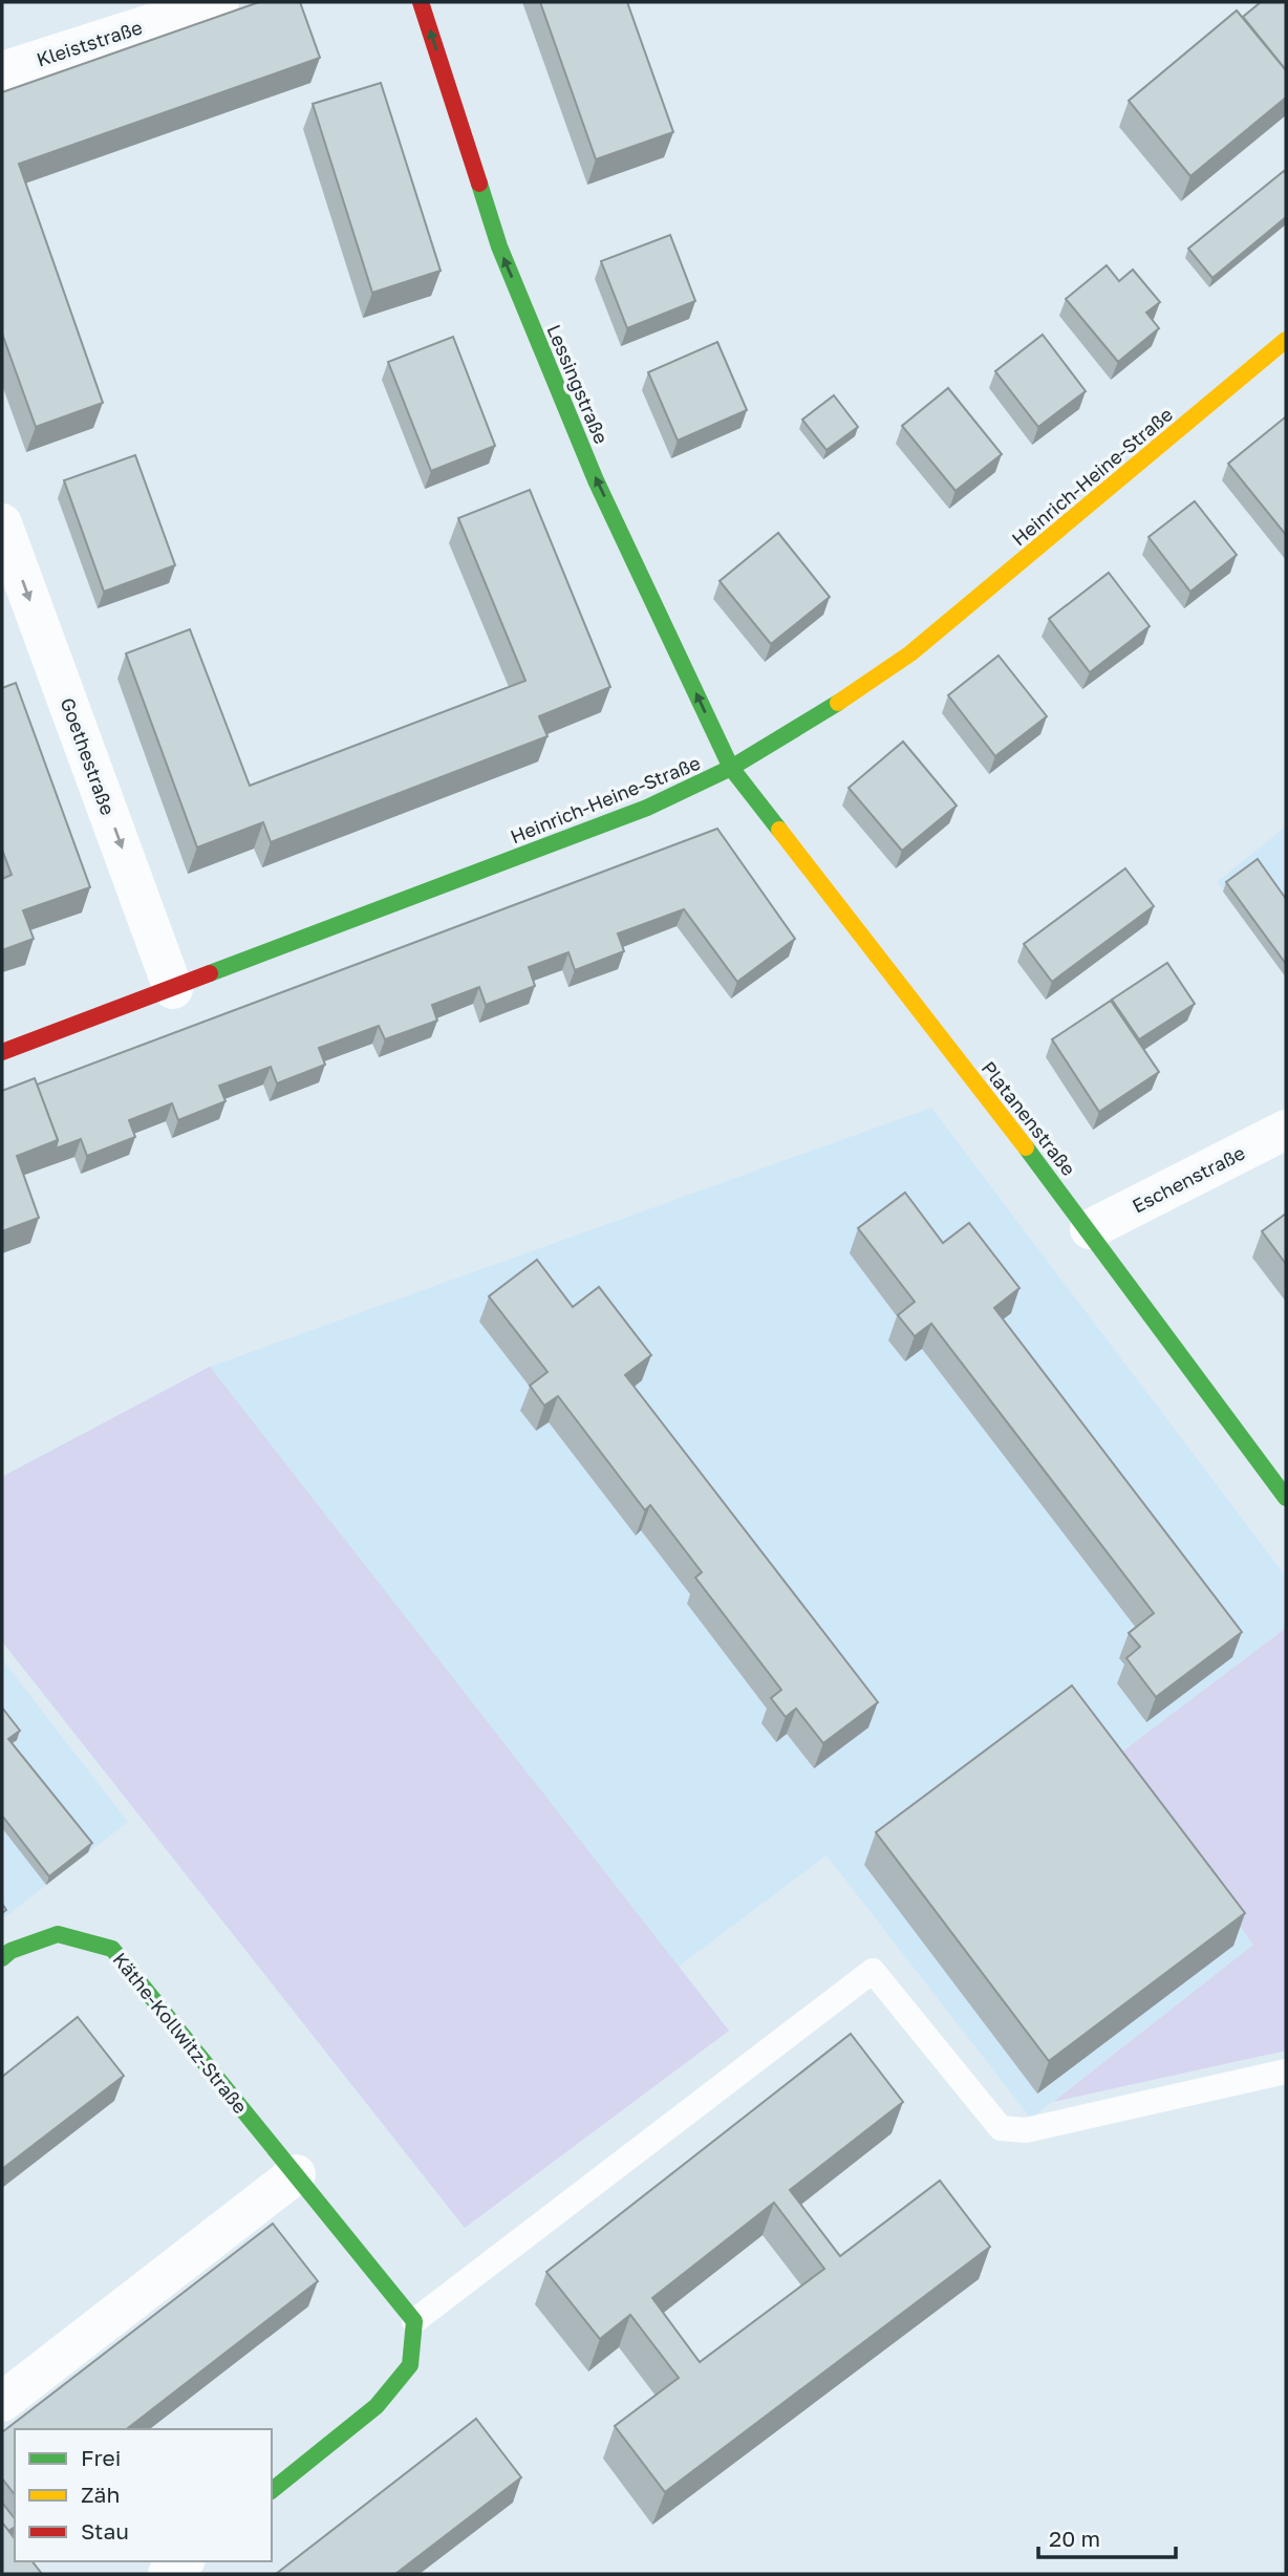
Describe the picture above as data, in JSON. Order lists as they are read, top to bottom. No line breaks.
{"streets":{"street":["Kleiststraße","Lessingstraße","Heinrich-Heine-Straße","Goethestraße","Platanenstraße","Eschenstraße","Käthe-Kollwitz-Straße"]},"crossings":[["Lessingstraße","Heinrich-Heine-Straße"],["Lessingstraße","Platanenstraße"],["Heinrich-Heine-Straße","Goethestraße"],["Heinrich-Heine-Straße","Platanenstraße"],["Platanenstraße","Eschenstraße"]],"one_way":["Lessingstraße","Goethestraße"],"legend":["Frei","Zäh","Stau"],"scale_bar":"20 m"}
